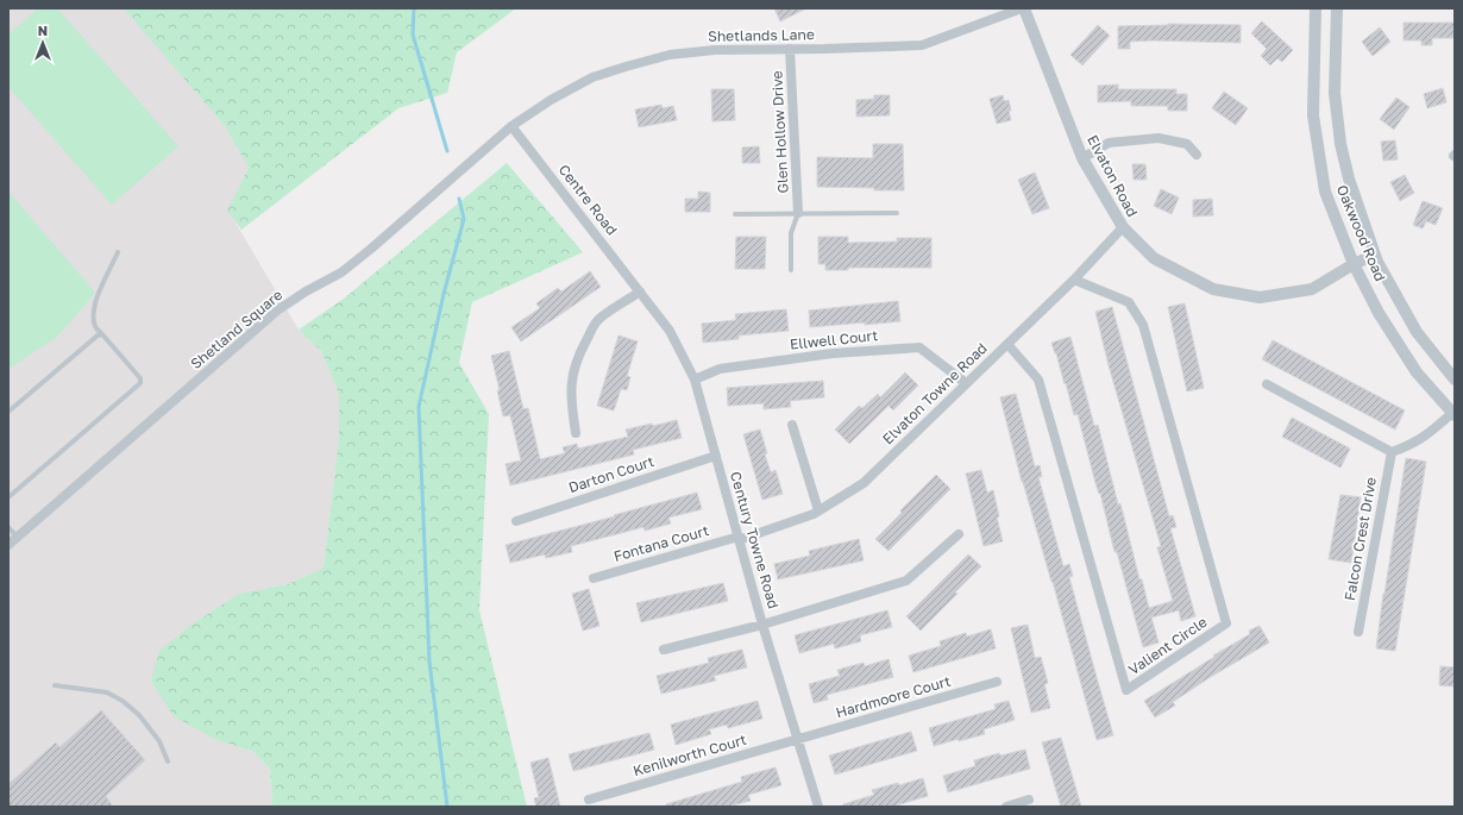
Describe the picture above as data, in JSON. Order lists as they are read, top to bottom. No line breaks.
{"streets":{"street":["Shetlands Lane","Glen Hollow Drive","Elvaton Road","Centre Road","Oakwood Road","Shetland Square","Ellwell Court","Elvaton Towne Road","Darton Court","Falcon Crest Drive","Century Towne Road","Fontana Court","Valient Circle","Hardmoore Court","Kenilworth Court"]},"crossings":[["Shetlands Lane","Glen Hollow Drive"],["Shetlands Lane","Elvaton Road"],["Shetlands Lane","Centre Road"],["Shetlands Lane","Shetland Square"],["Elvaton Road","Oakwood Road"],["Elvaton Road","Elvaton Towne Road"],["Centre Road","Shetland Square"],["Centre Road","Century Towne Road"],["Ellwell Court","Elvaton Towne Road"],["Ellwell Court","Century Towne Road"],["Elvaton Towne Road","Century Towne Road"],["Elvaton Towne Road","Fontana Court"],["Elvaton Towne Road","Valient Circle"],["Darton Court","Century Towne Road"],["Century Towne Road","Fontana Court"],["Century Towne Road","Hardmoore Court"],["Century Towne Road","Kenilworth Court"],["Hardmoore Court","Kenilworth Court"]],"north":"top"}
